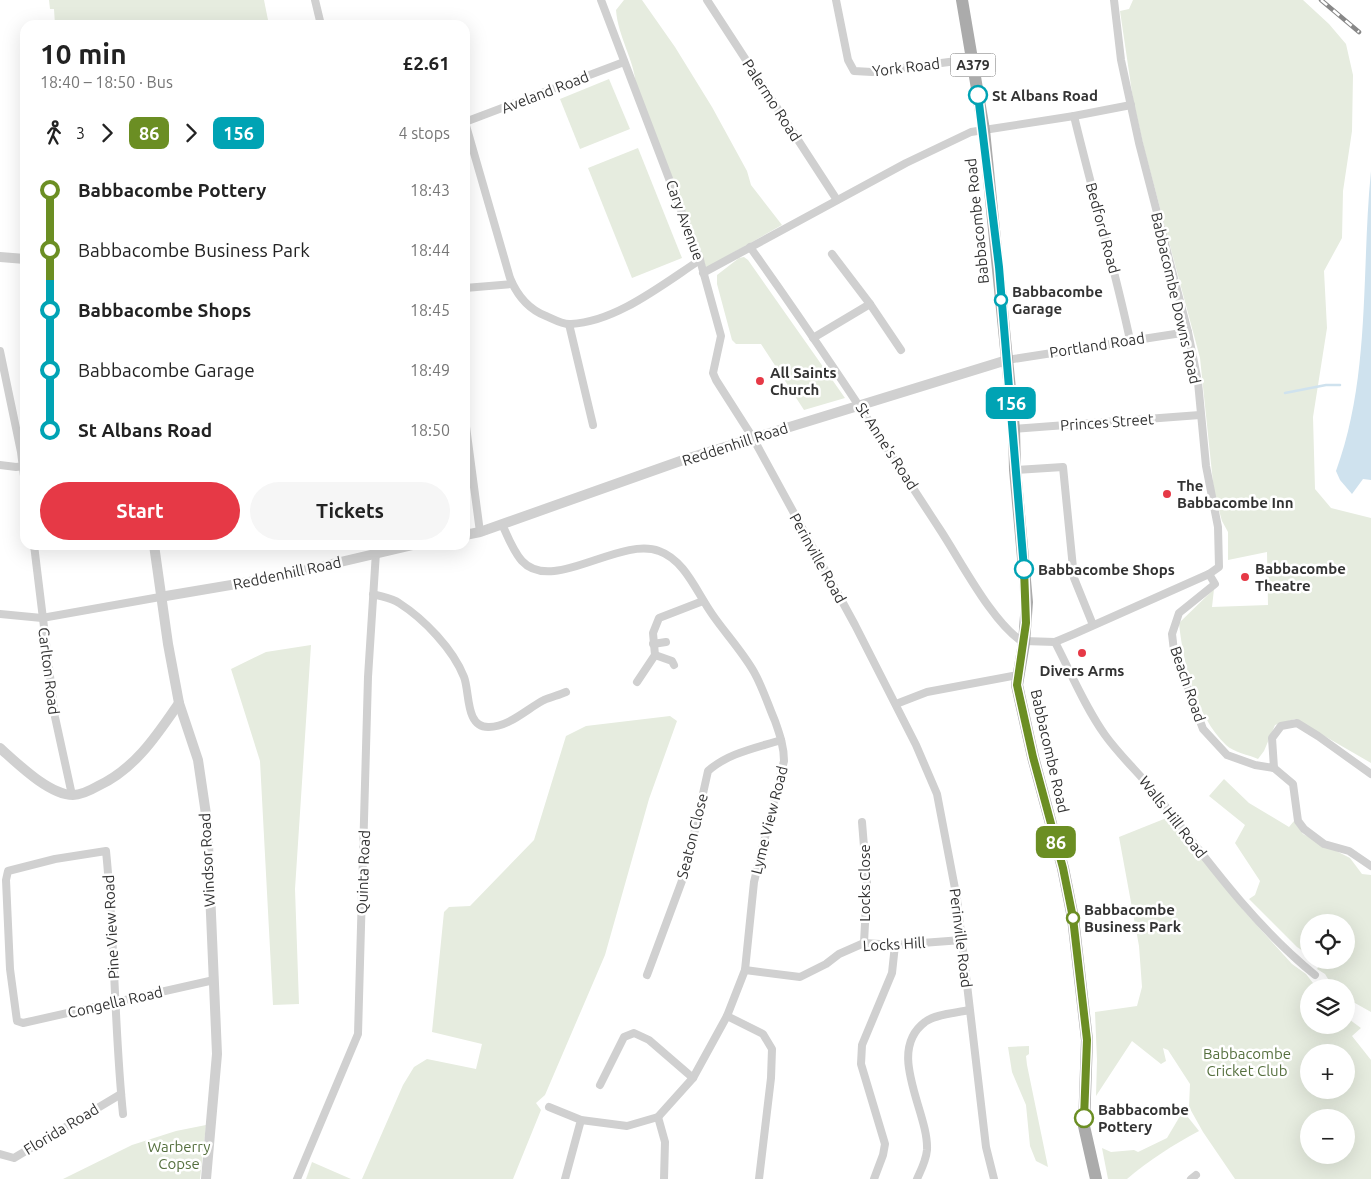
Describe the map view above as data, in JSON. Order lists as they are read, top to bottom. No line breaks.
{"streets":{"main road":["A379","Babbacombe Road"],"street":["York Road","Aveland Road","Palermo Road","Cary Avenue","Bedford Road","Babbacombe Downs Road","Portland Road","Princes Street","Reddenhill Road","St Anne's Road","Perinville Road","Carlton Road","Beach Road","Walls Hill Road","Lyme View Road","Seaton Close","Windsor Road","Quinta Road","Locks Close","Pine View Road","Locks Hill","Congella Road","Florida Road"]},"crossings":[["York Road","Babbacombe Road"],["Aveland Road","Cary Avenue"],["Cary Avenue","Reddenhill Road"],["Cary Avenue","Perinville Road"],["Babbacombe Road","Portland Road"],["Babbacombe Road","Princes Street"],["Babbacombe Road","Reddenhill Road"],["Babbacombe Road","St Anne's Road"],["Bedford Road","Portland Road"],["Babbacombe Downs Road","Portland Road"],["Babbacombe Downs Road","Princes Street"],["Babbacombe Downs Road","Beach Road"],["Portland Road","Reddenhill Road"],["Reddenhill Road","St Anne's Road"],["Reddenhill Road","Perinville Road"],["Reddenhill Road","Lyme View Road"],["Reddenhill Road","Windsor Road"],["Reddenhill Road","Quinta Road"],["Perinville Road","Locks Hill"],["Lyme View Road","Seaton Close"],["Lyme View Road","Locks Hill"],["Windsor Road","Congella Road"],["Locks Close","Locks Hill"],["Pine View Road","Congella Road"],["Pine View Road","Florida Road"]],"parks":["Babbacombe Cricket Club","Warberry Copse"],"places":["St Albans Road","Babbacombe Garage","All Saints Church","The Babbacombe Inn","Babbacombe Shops","Babbacombe Theatre","Divers Arms","Babbacombe Business Park","Babbacombe Pottery"],"lines":["bus line 156","bus line 86"],"page":{"on_map":["86","156"],"heading":["10 min","18:40 – 18:50 · Bus","£2.61"],"legs":["3","86","156","4 stops"],"list":[{"name":"Babbacombe Pottery","value":"18:43"},{"name":"Babbacombe Business Park","value":"18:44"},{"name":"Babbacombe Shops","value":"18:45"},{"name":"Babbacombe Garage","value":"18:49"},{"name":"St Albans Road","value":"18:50"}],"buttons":["Start","Tickets"],"map_buttons":["+","−"]}}
